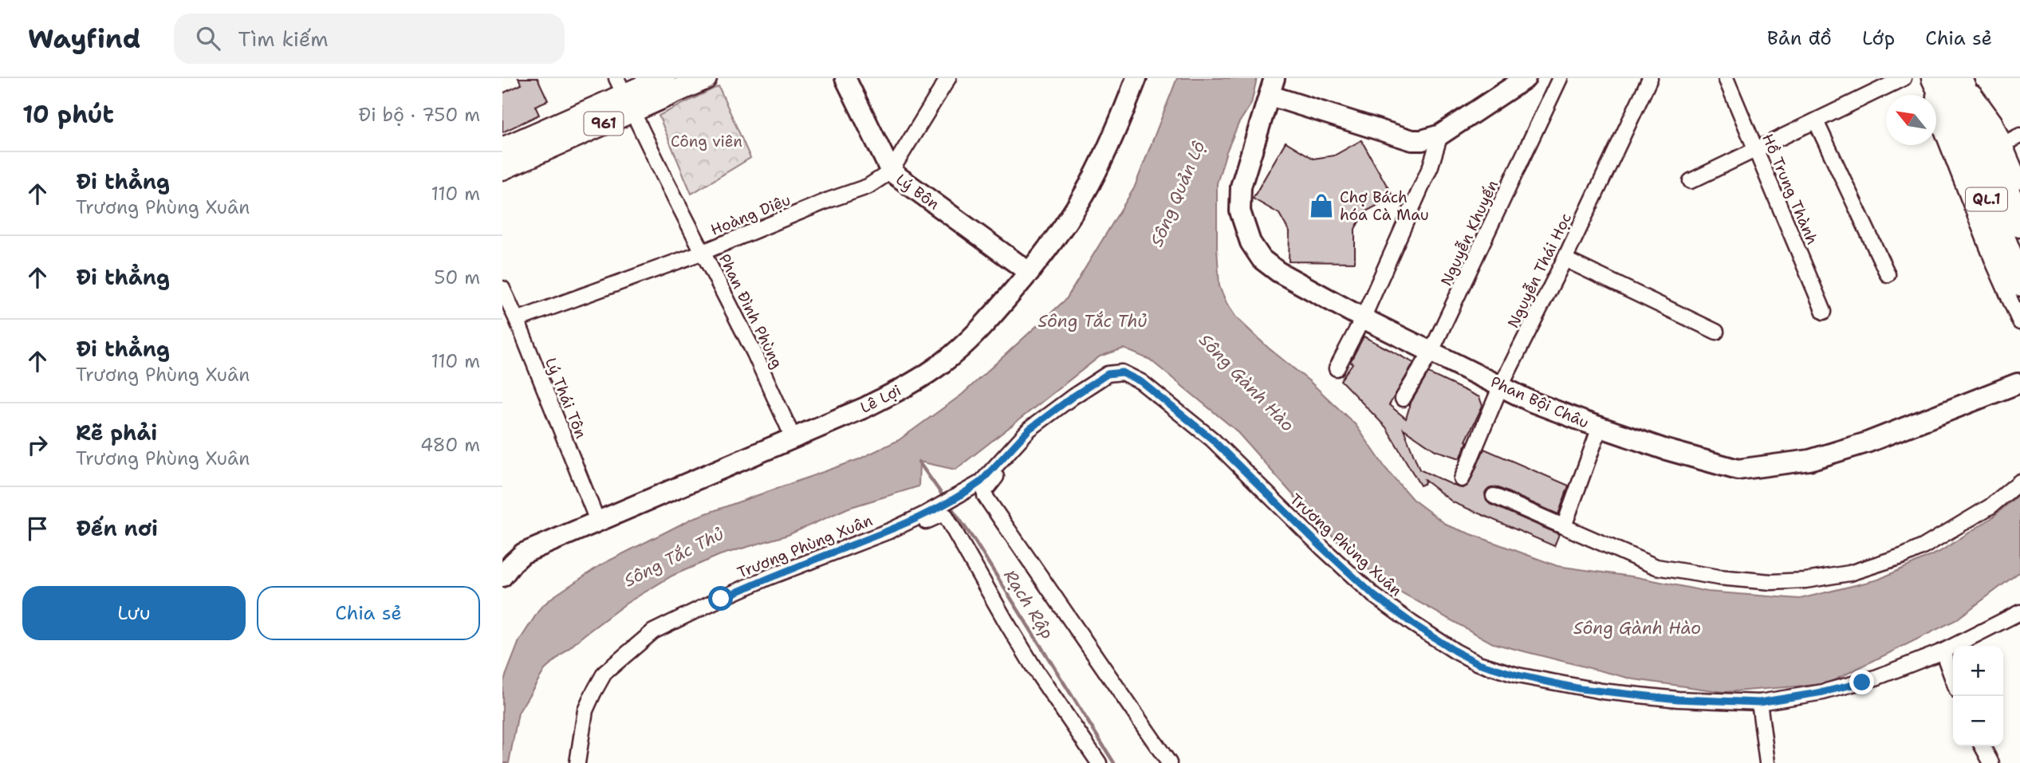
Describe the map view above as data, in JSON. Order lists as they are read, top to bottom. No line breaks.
{"streets":{"highway":["QL.1"],"main road":["961"],"street":["Hồ Trung Thành","Lý Bôn","Hoàng Diệu","Nguyễn Khuyến","Nguyễn Thái Học","Phan Đình Phùng","Lý Thái Tôn","Lê Lợi","Phan Bội Châu","Trương Phùng Xuân"]},"crossings":[["961","Phan Đình Phùng"],["Lý Bôn","Hoàng Diệu"],["Lý Bôn","Lê Lợi"],["Hoàng Diệu","Phan Đình Phùng"],["Hoàng Diệu","Lý Thái Tôn"],["Nguyễn Khuyến","Phan Bội Châu"],["Nguyễn Thái Học","Phan Bội Châu"],["Phan Đình Phùng","Lê Lợi"],["Lý Thái Tôn","Lê Lợi"]],"water":["Sông Quản Lộ","Sông Tắc Thủ","Sông Gành Hào","Rạch Rập"],"parks":["Công viên"],"places":{"shop":["Chợ Bách hóa Cà Mau"]},"north":"top left","page":{"header":"Wayfind","search":"Tìm kiếm","nav":["Bản đồ","Lớp","Chia sẻ"],"heading":["10 phút","Đi bộ · 750 m"],"list":[["Đi thẳng","Trương Phùng Xuân","110 m"],["Đi thẳng","50 m"],["Đi thẳng","Trương Phùng Xuân","110 m"],["Rẽ phải","Trương Phùng Xuân","480 m"],"Đến nơi"],"buttons":["Lưu","Chia sẻ"],"map_buttons":["+","−"]}}
